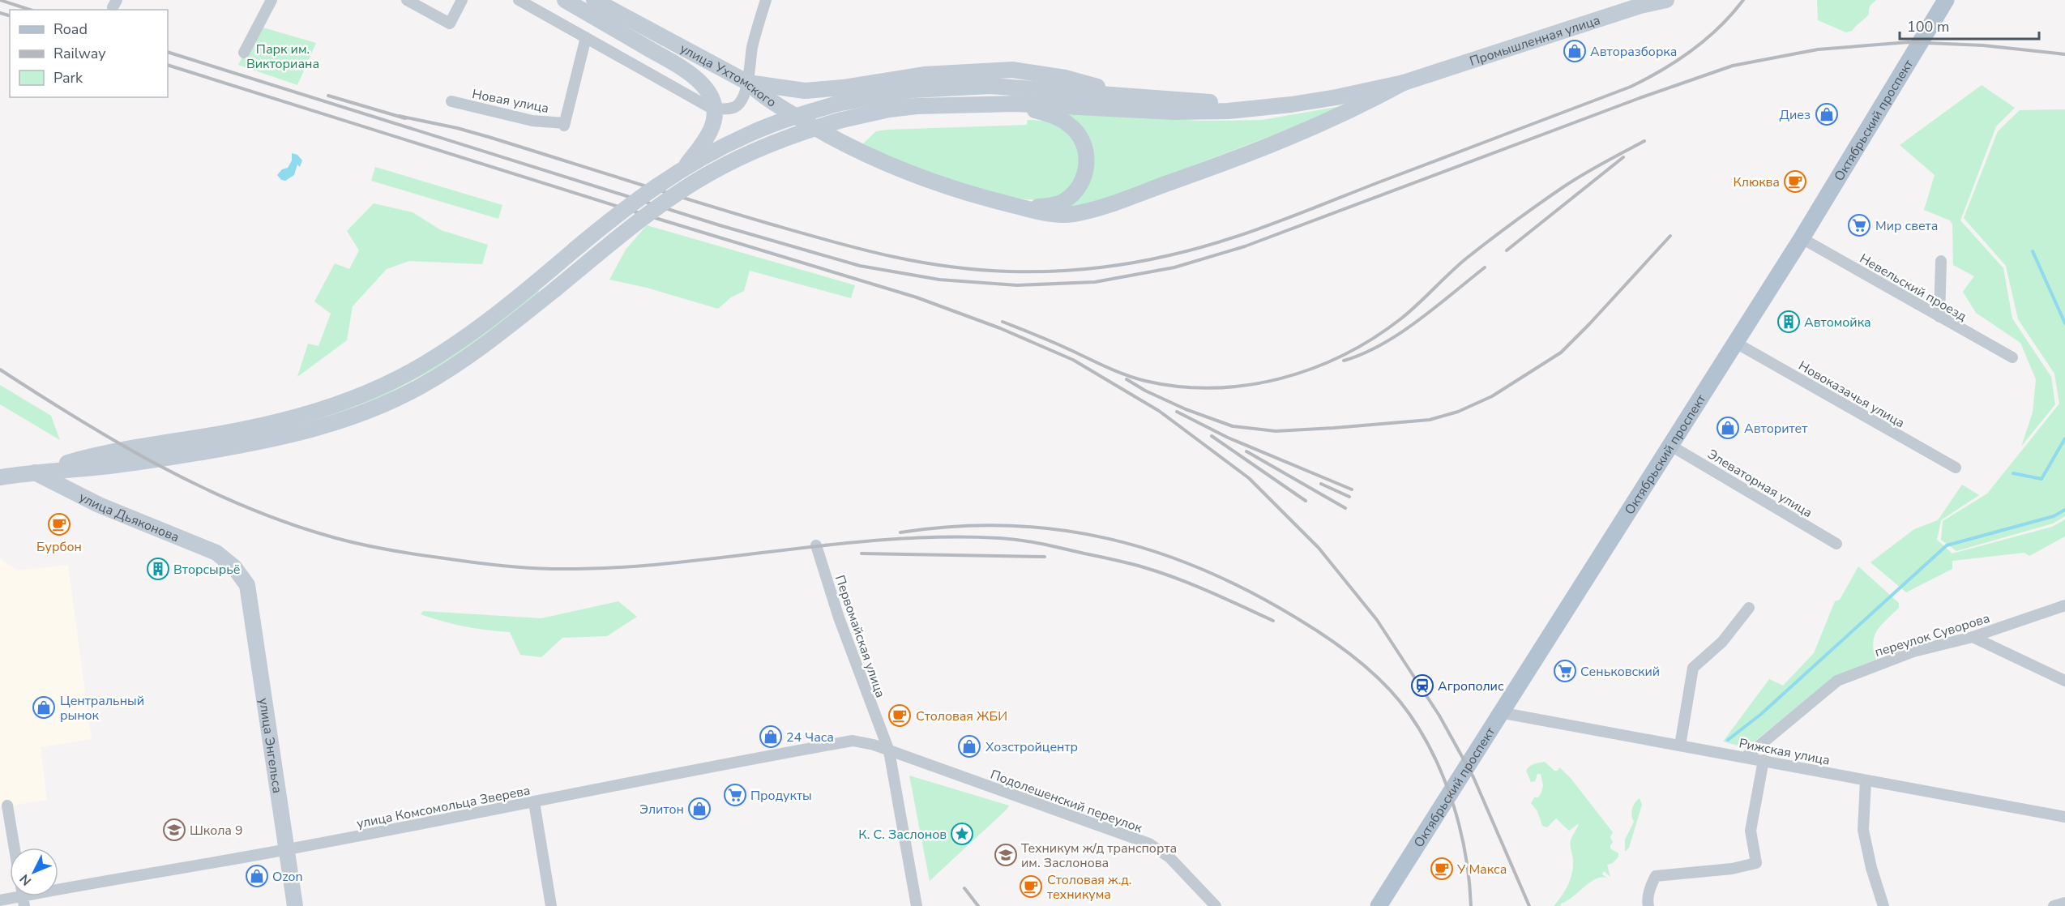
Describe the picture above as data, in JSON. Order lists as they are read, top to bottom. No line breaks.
{"streets":{"main road":["Промышленная улица","улица Ухтомского","Октябрьский проспект","улица Дьяконова","улица Энгельса"],"street":["Новая улица","Невельский проезд","Новоказачья улица","Элеваторная улица","переулок Суворова","Первомайская улица","Рижская улица","Подолешенский переулок","улица Комсомольца Зверева"]},"crossings":[["Октябрьский проспект","Невельский проезд"],["Октябрьский проспект","Новоказачья улица"],["Октябрьский проспект","Элеваторная улица"],["Октябрьский проспект","Рижская улица"],["улица Дьяконова","улица Энгельса"],["переулок Суворова","Рижская улица"],["Первомайская улица","Подолешенский переулок"],["Первомайская улица","улица Комсомольца Зверева"],["улица Энгельса","улица Комсомольца Зверева"],["Подолешенский переулок","улица Комсомольца Зверева"]],"parks":["Парк им. Викториана"],"places":{"shop":["Авторазборка","Диез","Авторитет","Центральный рынок","24 Часа","Хозстройцентр","Элитон","Ozon"],"cafe":["Клюква","Бурбон","Столовая ЖБИ","У Макса","Столовая ж.д. техникума"],"supermarket":["Мир света","Сеньковский","Продукты"],"building":["Автомойка","Вторсырьё"],"station":["Агрополис"],"school or university":["Школа 9","Техникум ж/д транспорта им. Заслонова"],"place":["К. С. Заслонов"]},"legend":["Road","Railway","Park"],"scale_bar":"100 m","north":"bottom left"}
